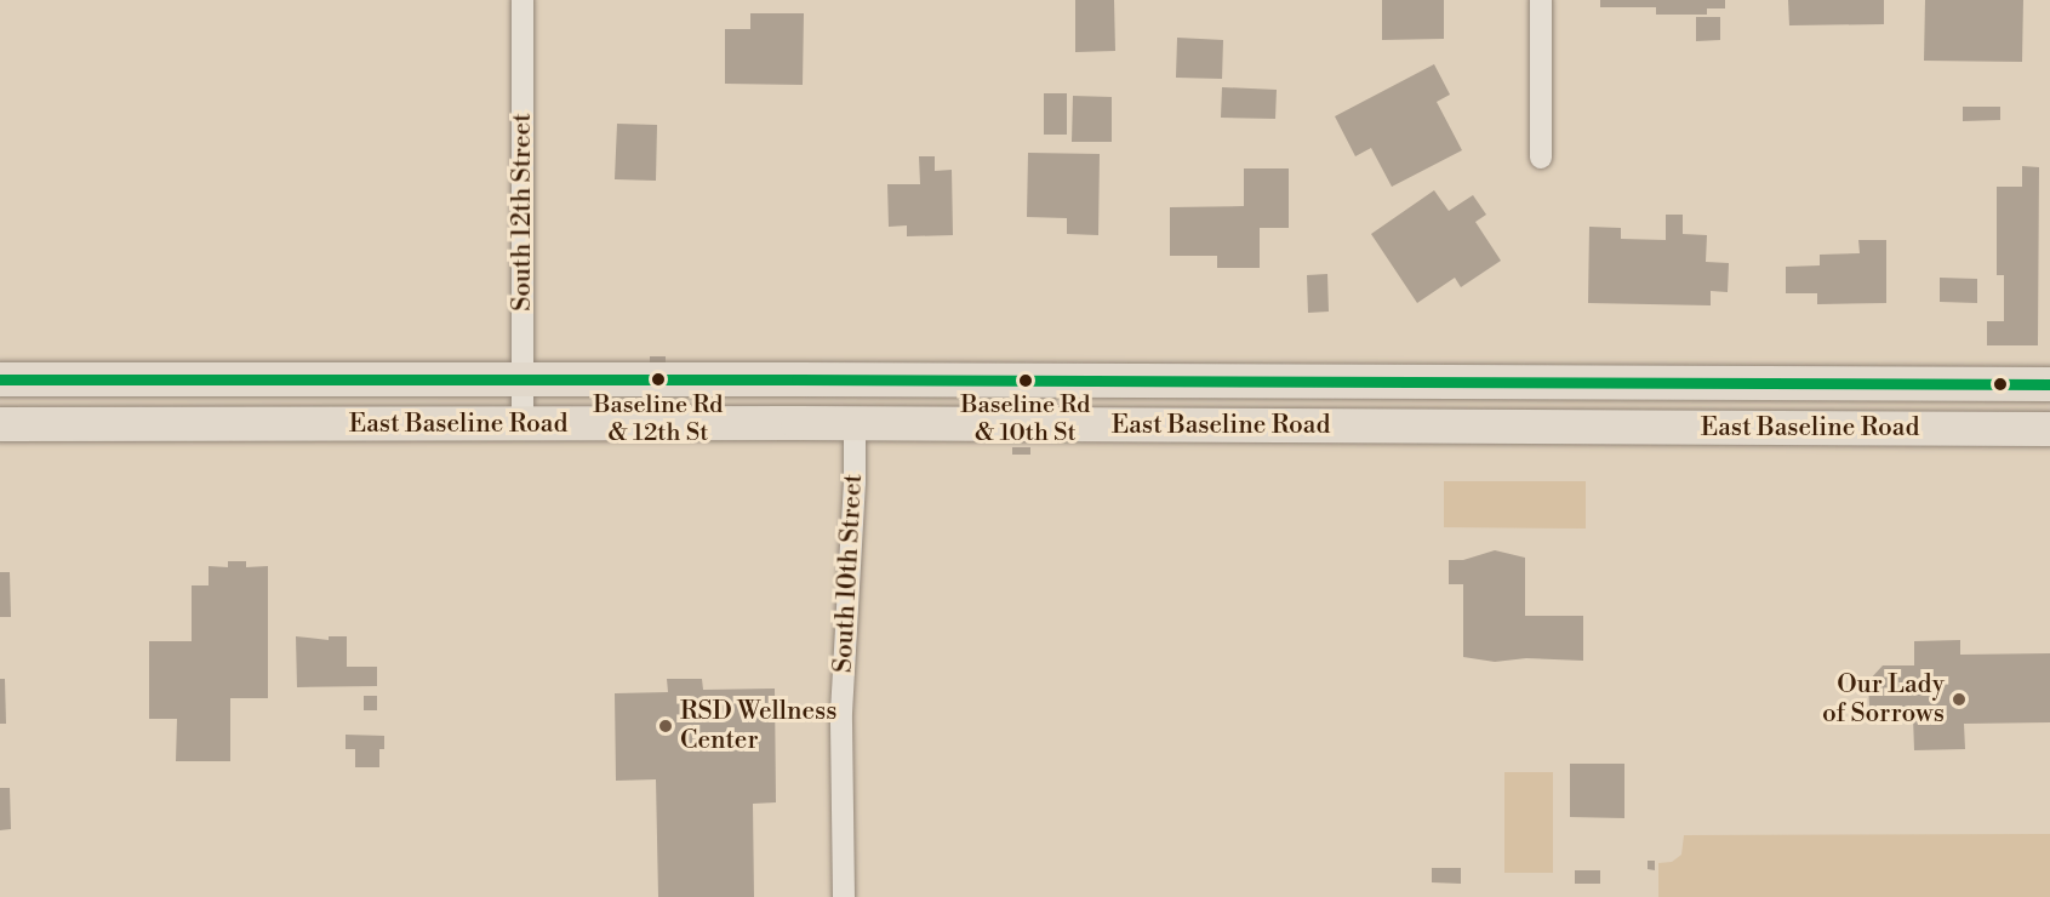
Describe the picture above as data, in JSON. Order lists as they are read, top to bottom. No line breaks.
{"streets":{"main road":["East Baseline Road"],"street":["South 12th Street","South 10th Street"]},"crossings":[["South 12th Street","East Baseline Road"],["East Baseline Road","South 10th Street"]],"places":["Baseline Rd & 12th St","Baseline Rd & 10th St","Our Lady of Sorrows","RSD Wellness Center"]}
